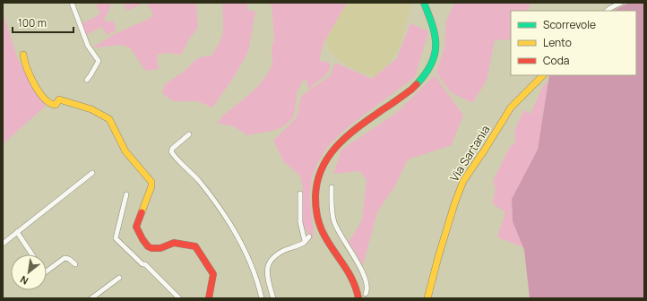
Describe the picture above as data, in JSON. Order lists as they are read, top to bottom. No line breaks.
{"streets":{"street":["Via Sartania"]},"legend":["Scorrevole","Lento","Coda"],"scale_bar":"100 m","north":"bottom left"}
